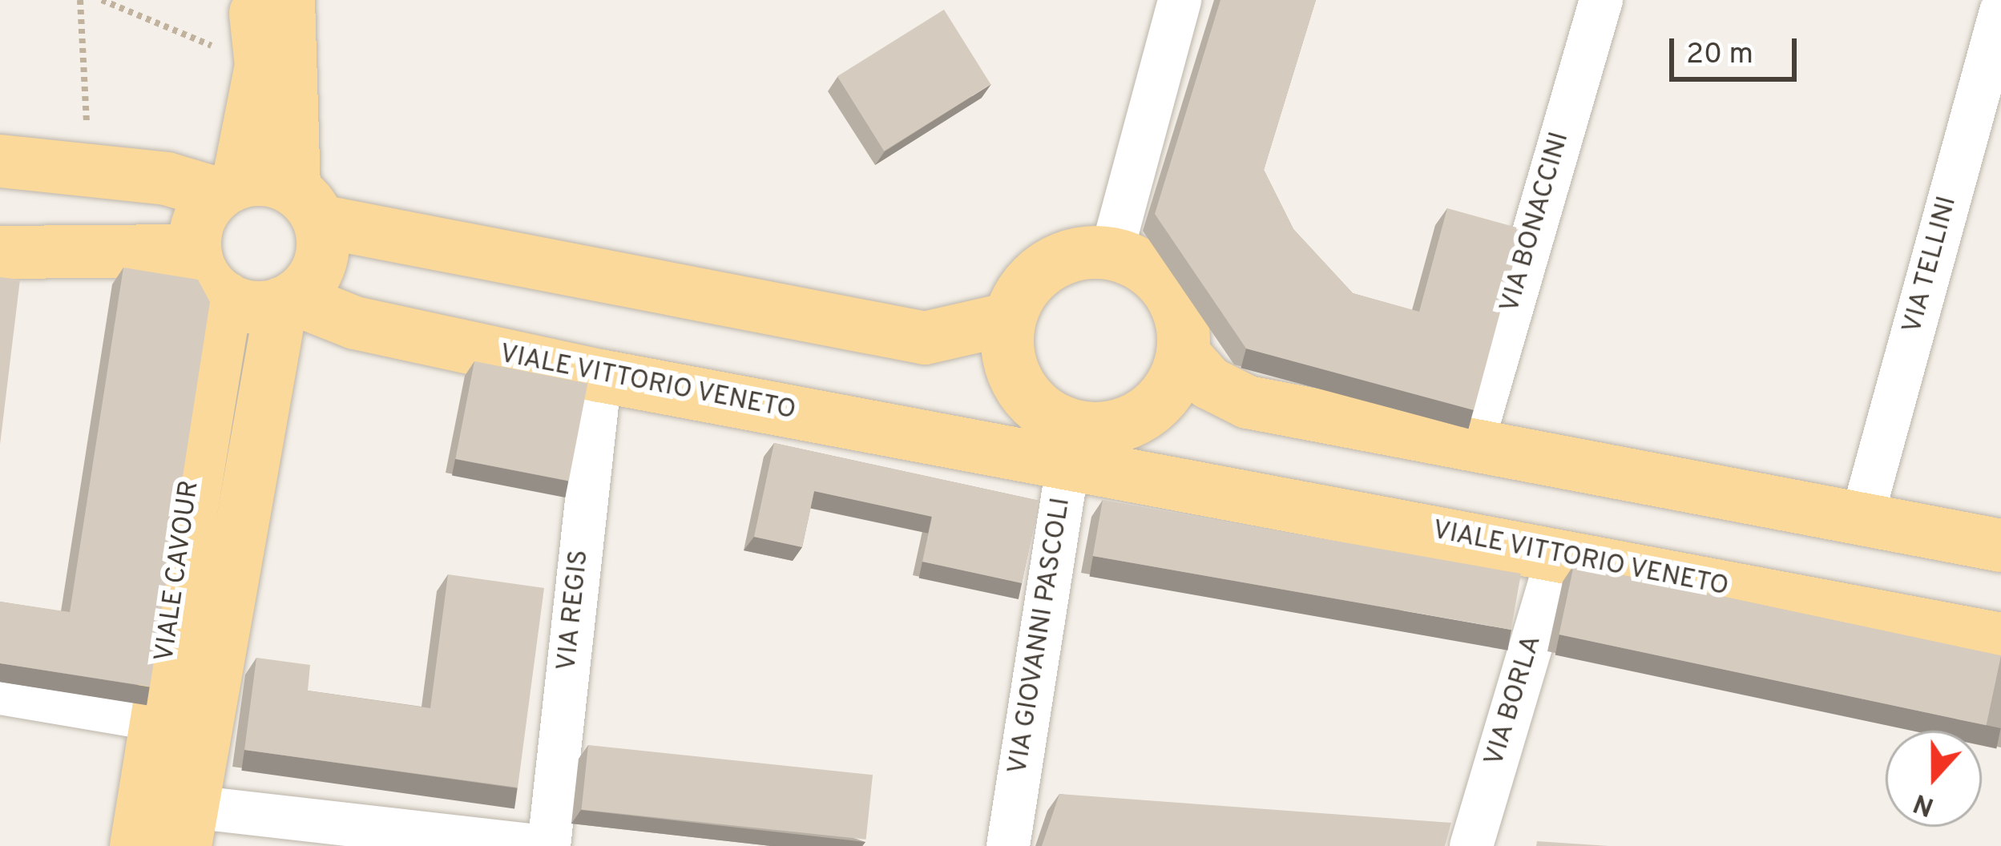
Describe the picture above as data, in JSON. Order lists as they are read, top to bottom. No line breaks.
{"streets":{"main road":["VIALE VITTORIO VENETO","VIALE CAVOUR"],"street":["VIA BONACCINI","VIA TELLINI","VIA REGIS","VIA GIOVANNI PASCOLI","VIA BORLA"]},"crossings":[["VIALE VITTORIO VENETO","VIALE CAVOUR"],["VIALE VITTORIO VENETO","VIA REGIS"],["VIALE VITTORIO VENETO","VIA GIOVANNI PASCOLI"],["VIALE VITTORIO VENETO","VIA BORLA"]],"scale_bar":"20 m","north":"bottom"}
